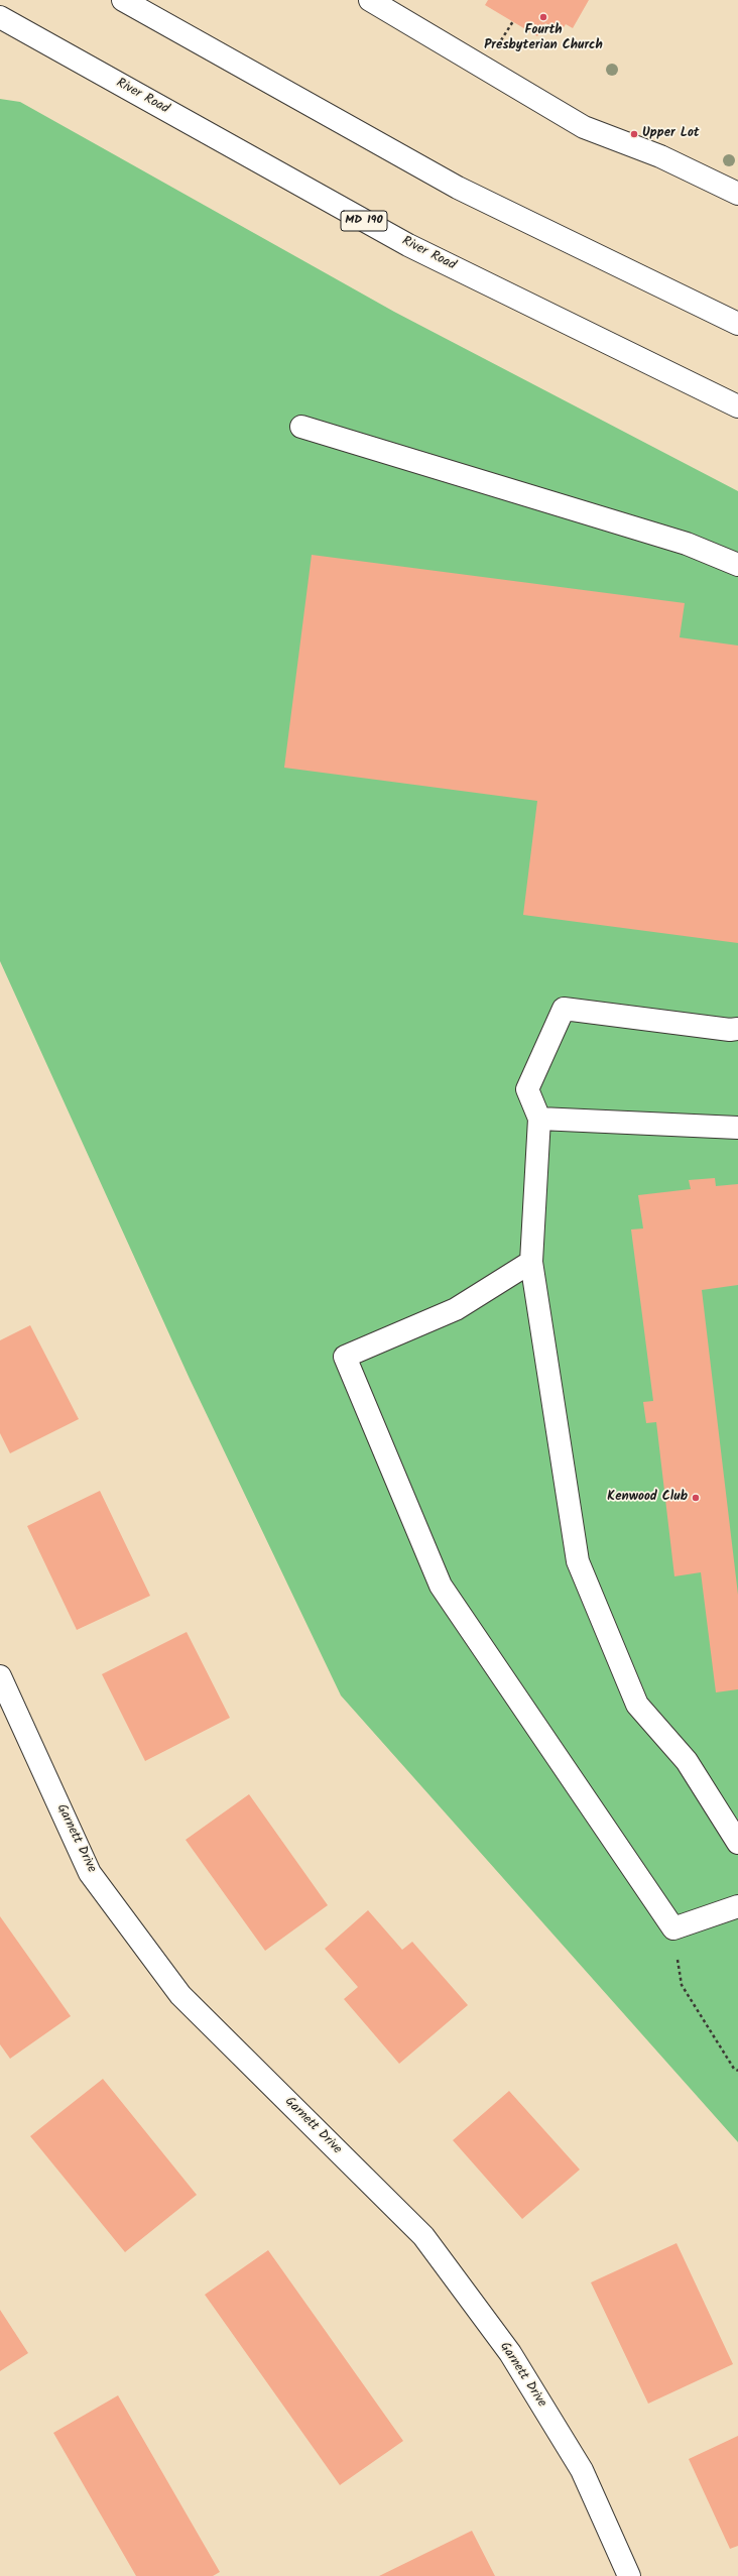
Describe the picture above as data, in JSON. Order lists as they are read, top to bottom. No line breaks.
{"streets":{"main road":["River Road","MD 190","Garnett Drive"]},"places":["Fourth Presbyterian Church","Upper Lot","Kenwood Club"]}
